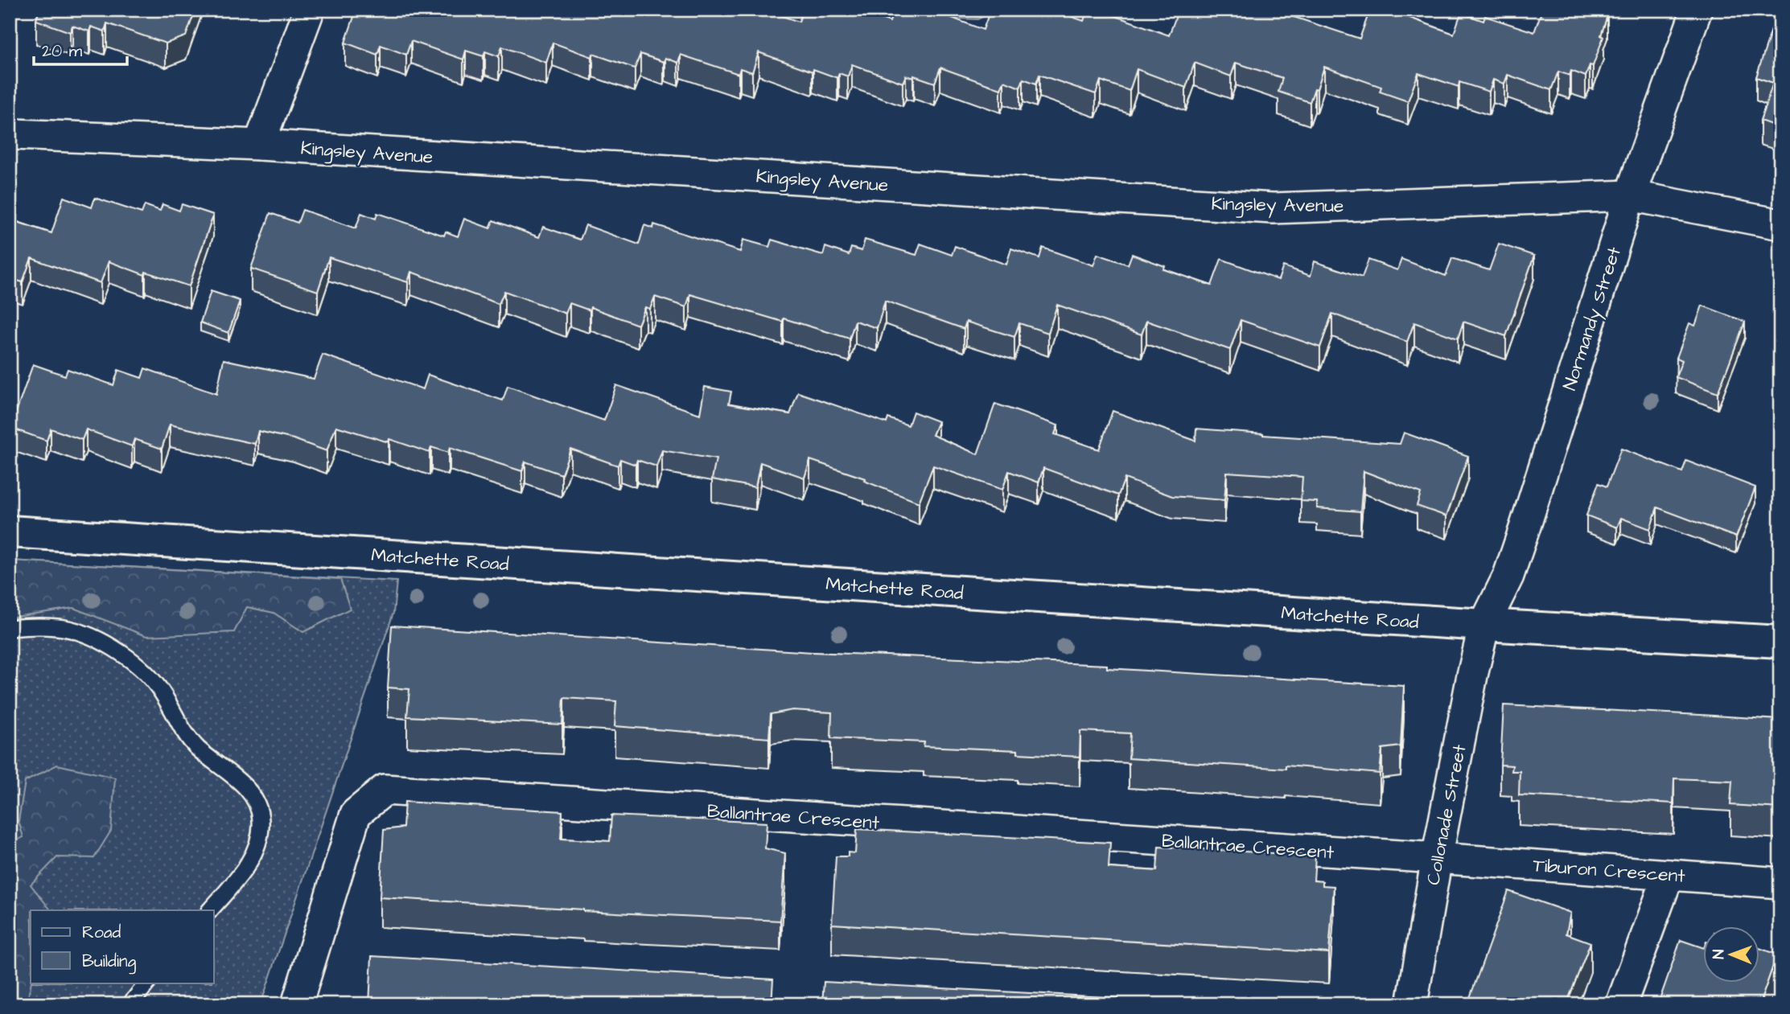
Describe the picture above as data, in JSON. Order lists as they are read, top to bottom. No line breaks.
{"streets":{"street":["Kingsley Avenue","Normandy Street","Matchette Road","Collonade Street","Ballantrae Crescent","Tiburon Crescent"]},"crossings":[["Kingsley Avenue","Normandy Street"],["Normandy Street","Matchette Road"],["Normandy Street","Collonade Street"],["Matchette Road","Collonade Street"],["Collonade Street","Ballantrae Crescent"],["Collonade Street","Tiburon Crescent"],["Ballantrae Crescent","Tiburon Crescent"]],"legend":["Road","Building"],"scale_bar":"20 m","north":"left"}
